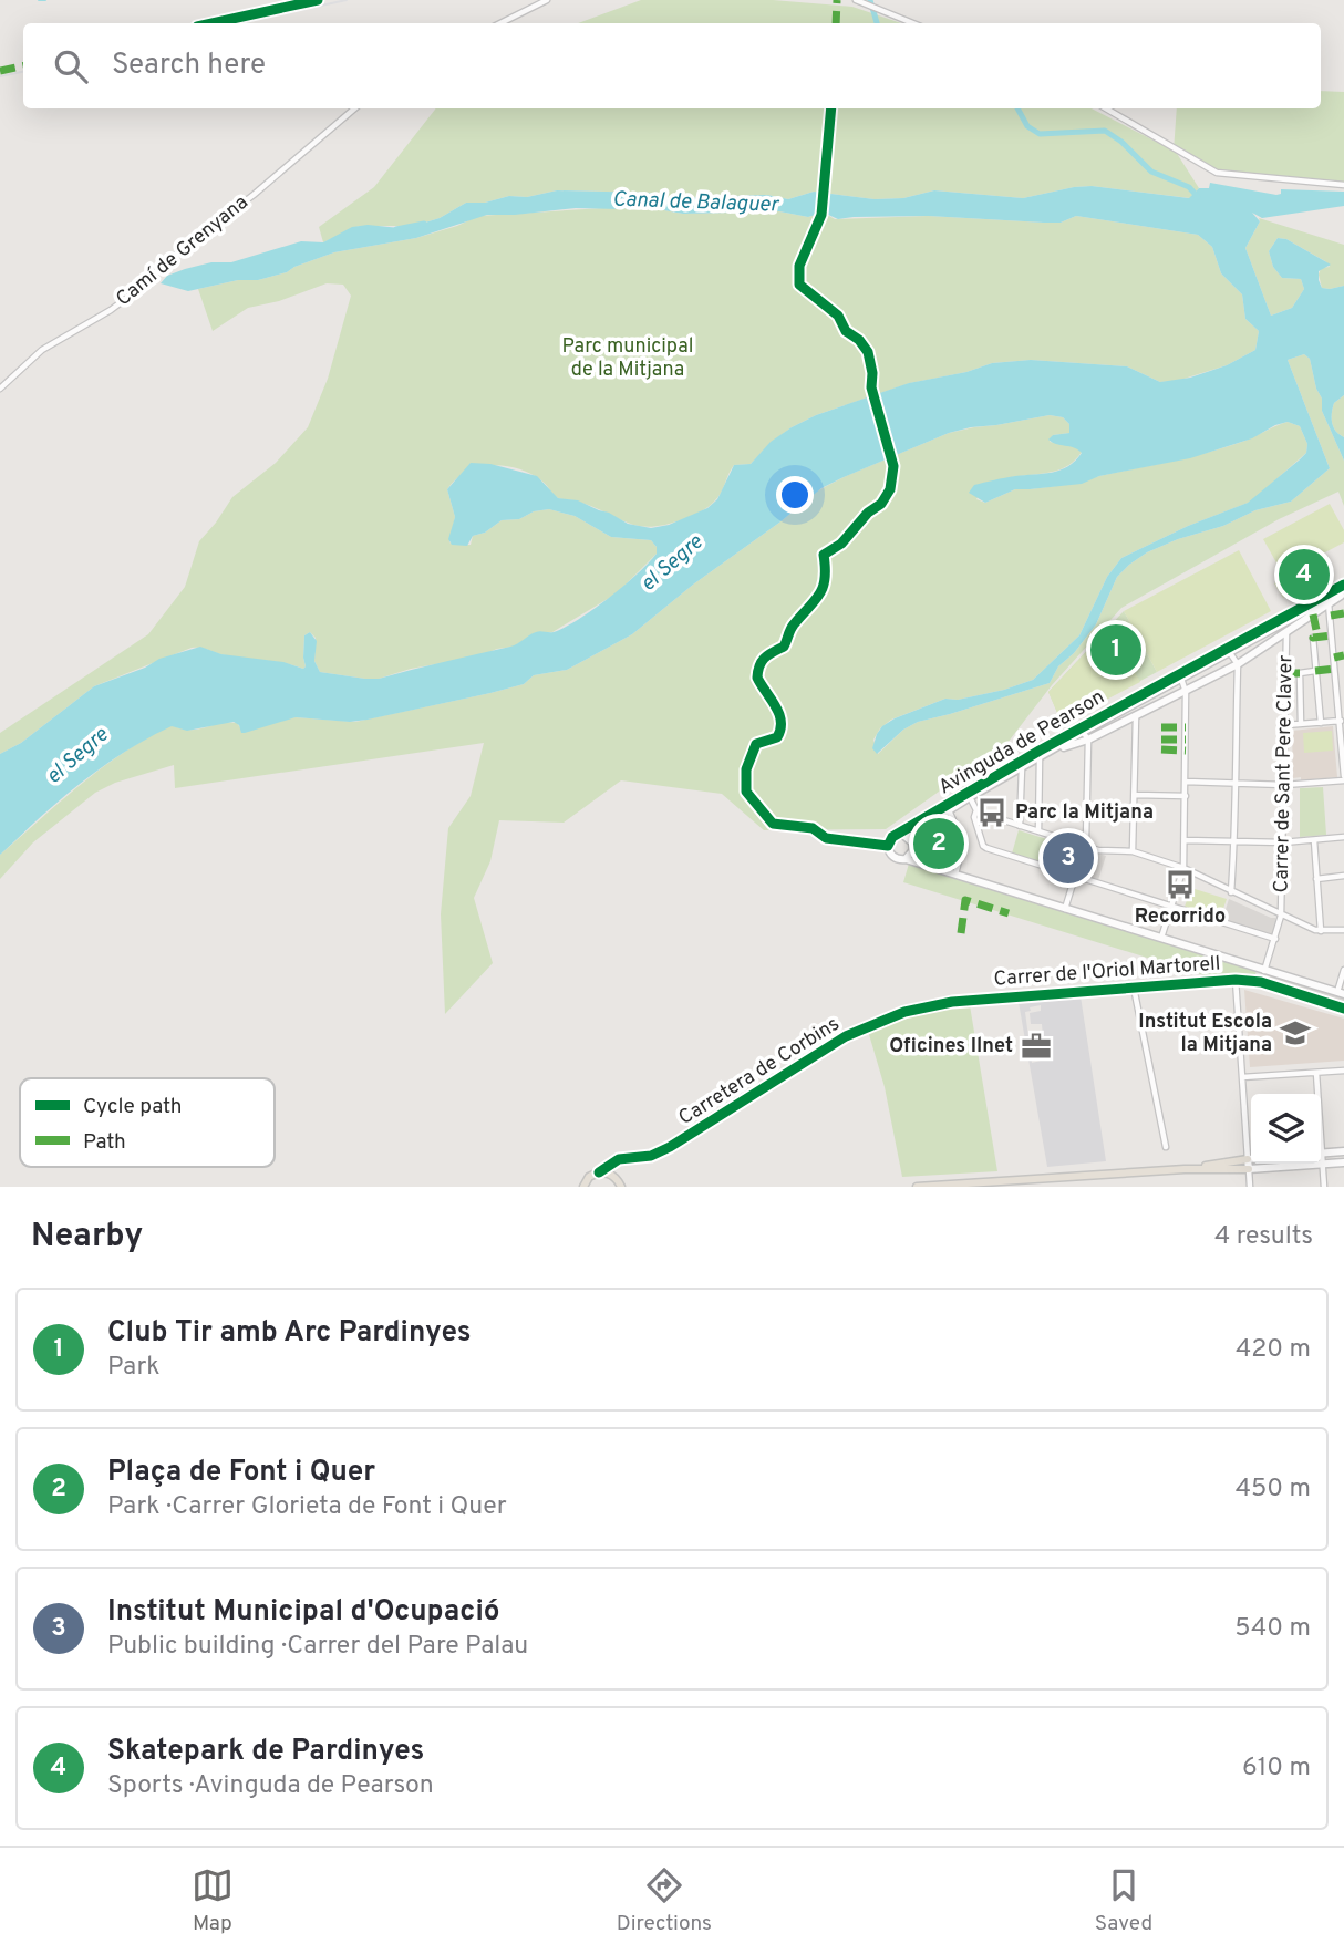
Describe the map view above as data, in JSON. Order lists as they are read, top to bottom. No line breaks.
{"streets":{"street":["Camí de Grenyana","Avinguda de Pearson","Carrer de Sant Pere Claver","Carrer de l'Oriol Martorell","Carretera de Corbins"]},"crossings":[["Avinguda de Pearson","Carrer de Sant Pere Claver"],["Carrer de l'Oriol Martorell","Carretera de Corbins"]],"water":["Canal de Balaguer","el Segre"],"parks":["Parc municipal de la Mitjana"],"places":{"bus stop":["Parc la Mitjana","Recorrido"],"school or university":["Institut Escola la Mitjana"],"office":["Oficines Ilnet"]},"legend":["Cycle path","Path"],"page":{"search":"Search here","pins":["4","1","2","3"],"heading":["Nearby","4 results"],"list":[{"mark":"1","name":"Club Tir amb Arc Pardinyes","note":"Park","value":"420 m"},{"mark":"2","name":"Plaça de Font i Quer","note":"Park · Carrer Glorieta de Font i Quer","value":"450 m"},{"mark":"3","name":"Institut Municipal d'Ocupació","note":"Public building · Carrer del Pare Palau","value":"540 m"},{"mark":"4","name":"Skatepark de Pardinyes","note":"Sports · Avinguda de Pearson","value":"610 m"}],"nav":["Map","Directions","Saved"]}}
